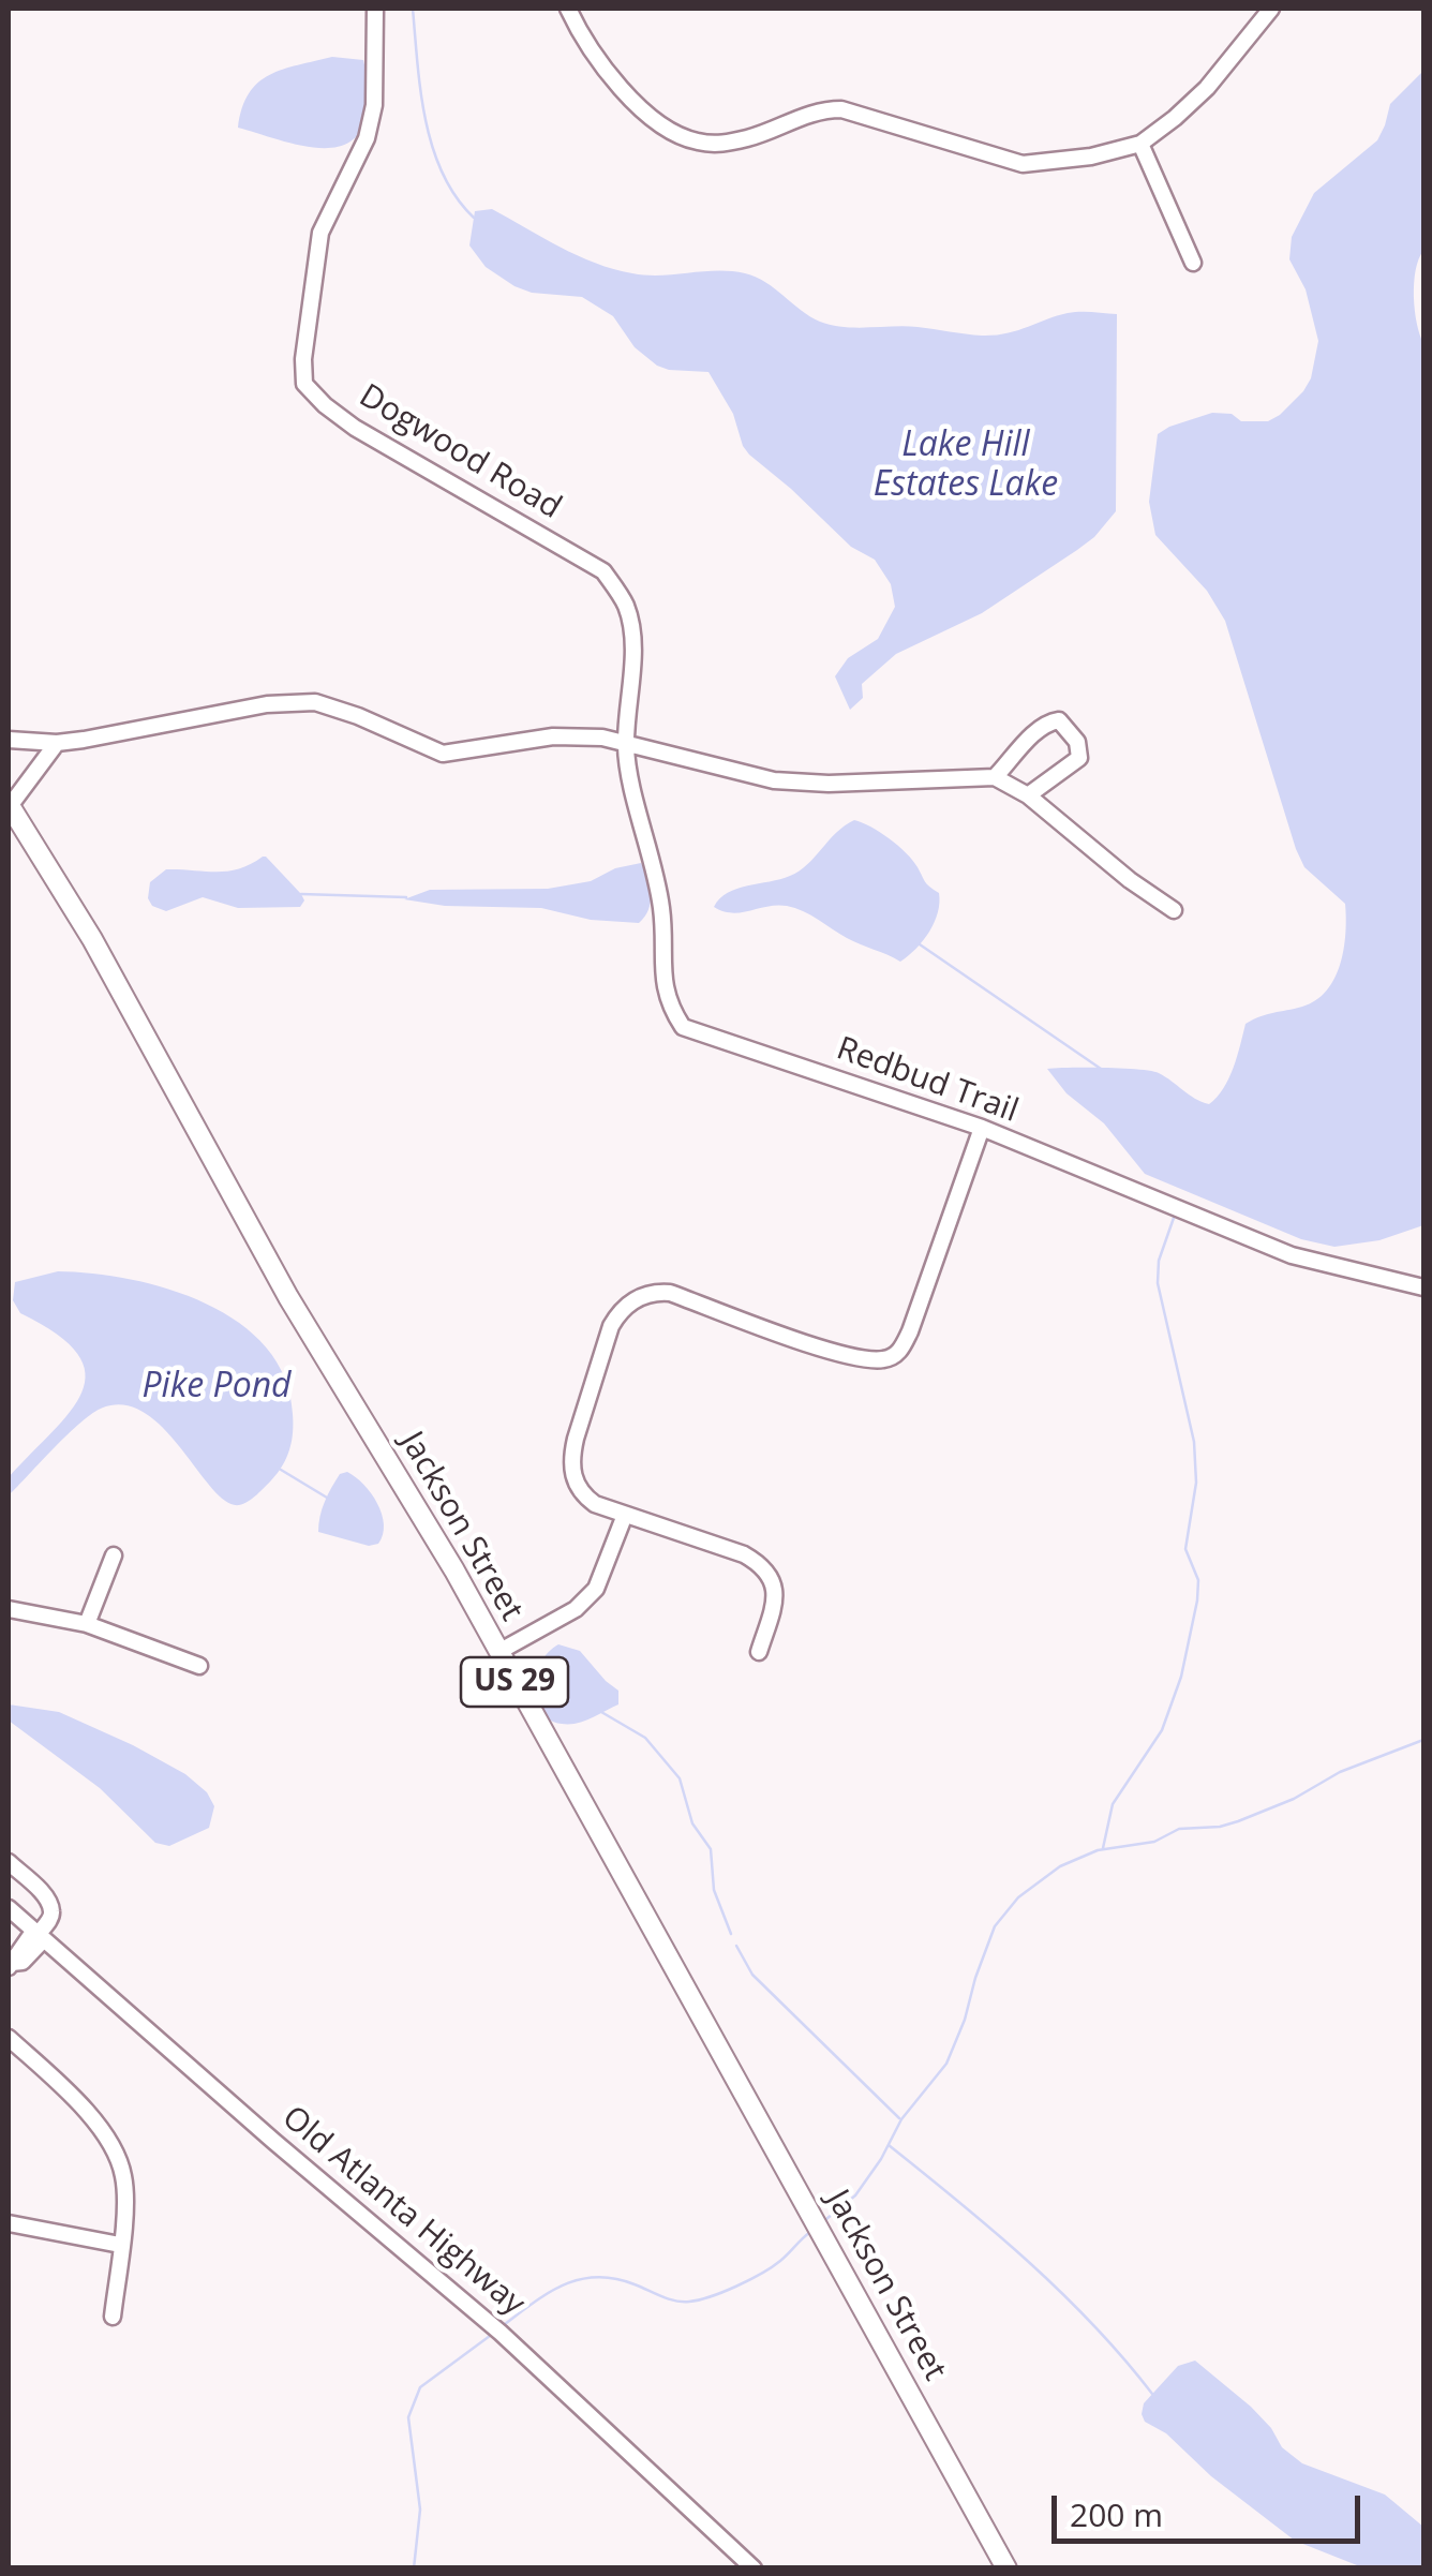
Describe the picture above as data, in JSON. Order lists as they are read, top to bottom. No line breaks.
{"streets":{"main road":["Jackson Street","US 29"],"street":["Dogwood Road","Redbud Trail","Old Atlanta Highway"]},"crossings":[["Dogwood Road","Redbud Trail"]],"water":["Lake Hill Estates Lake","Pike Pond"],"scale_bar":"200 m"}
